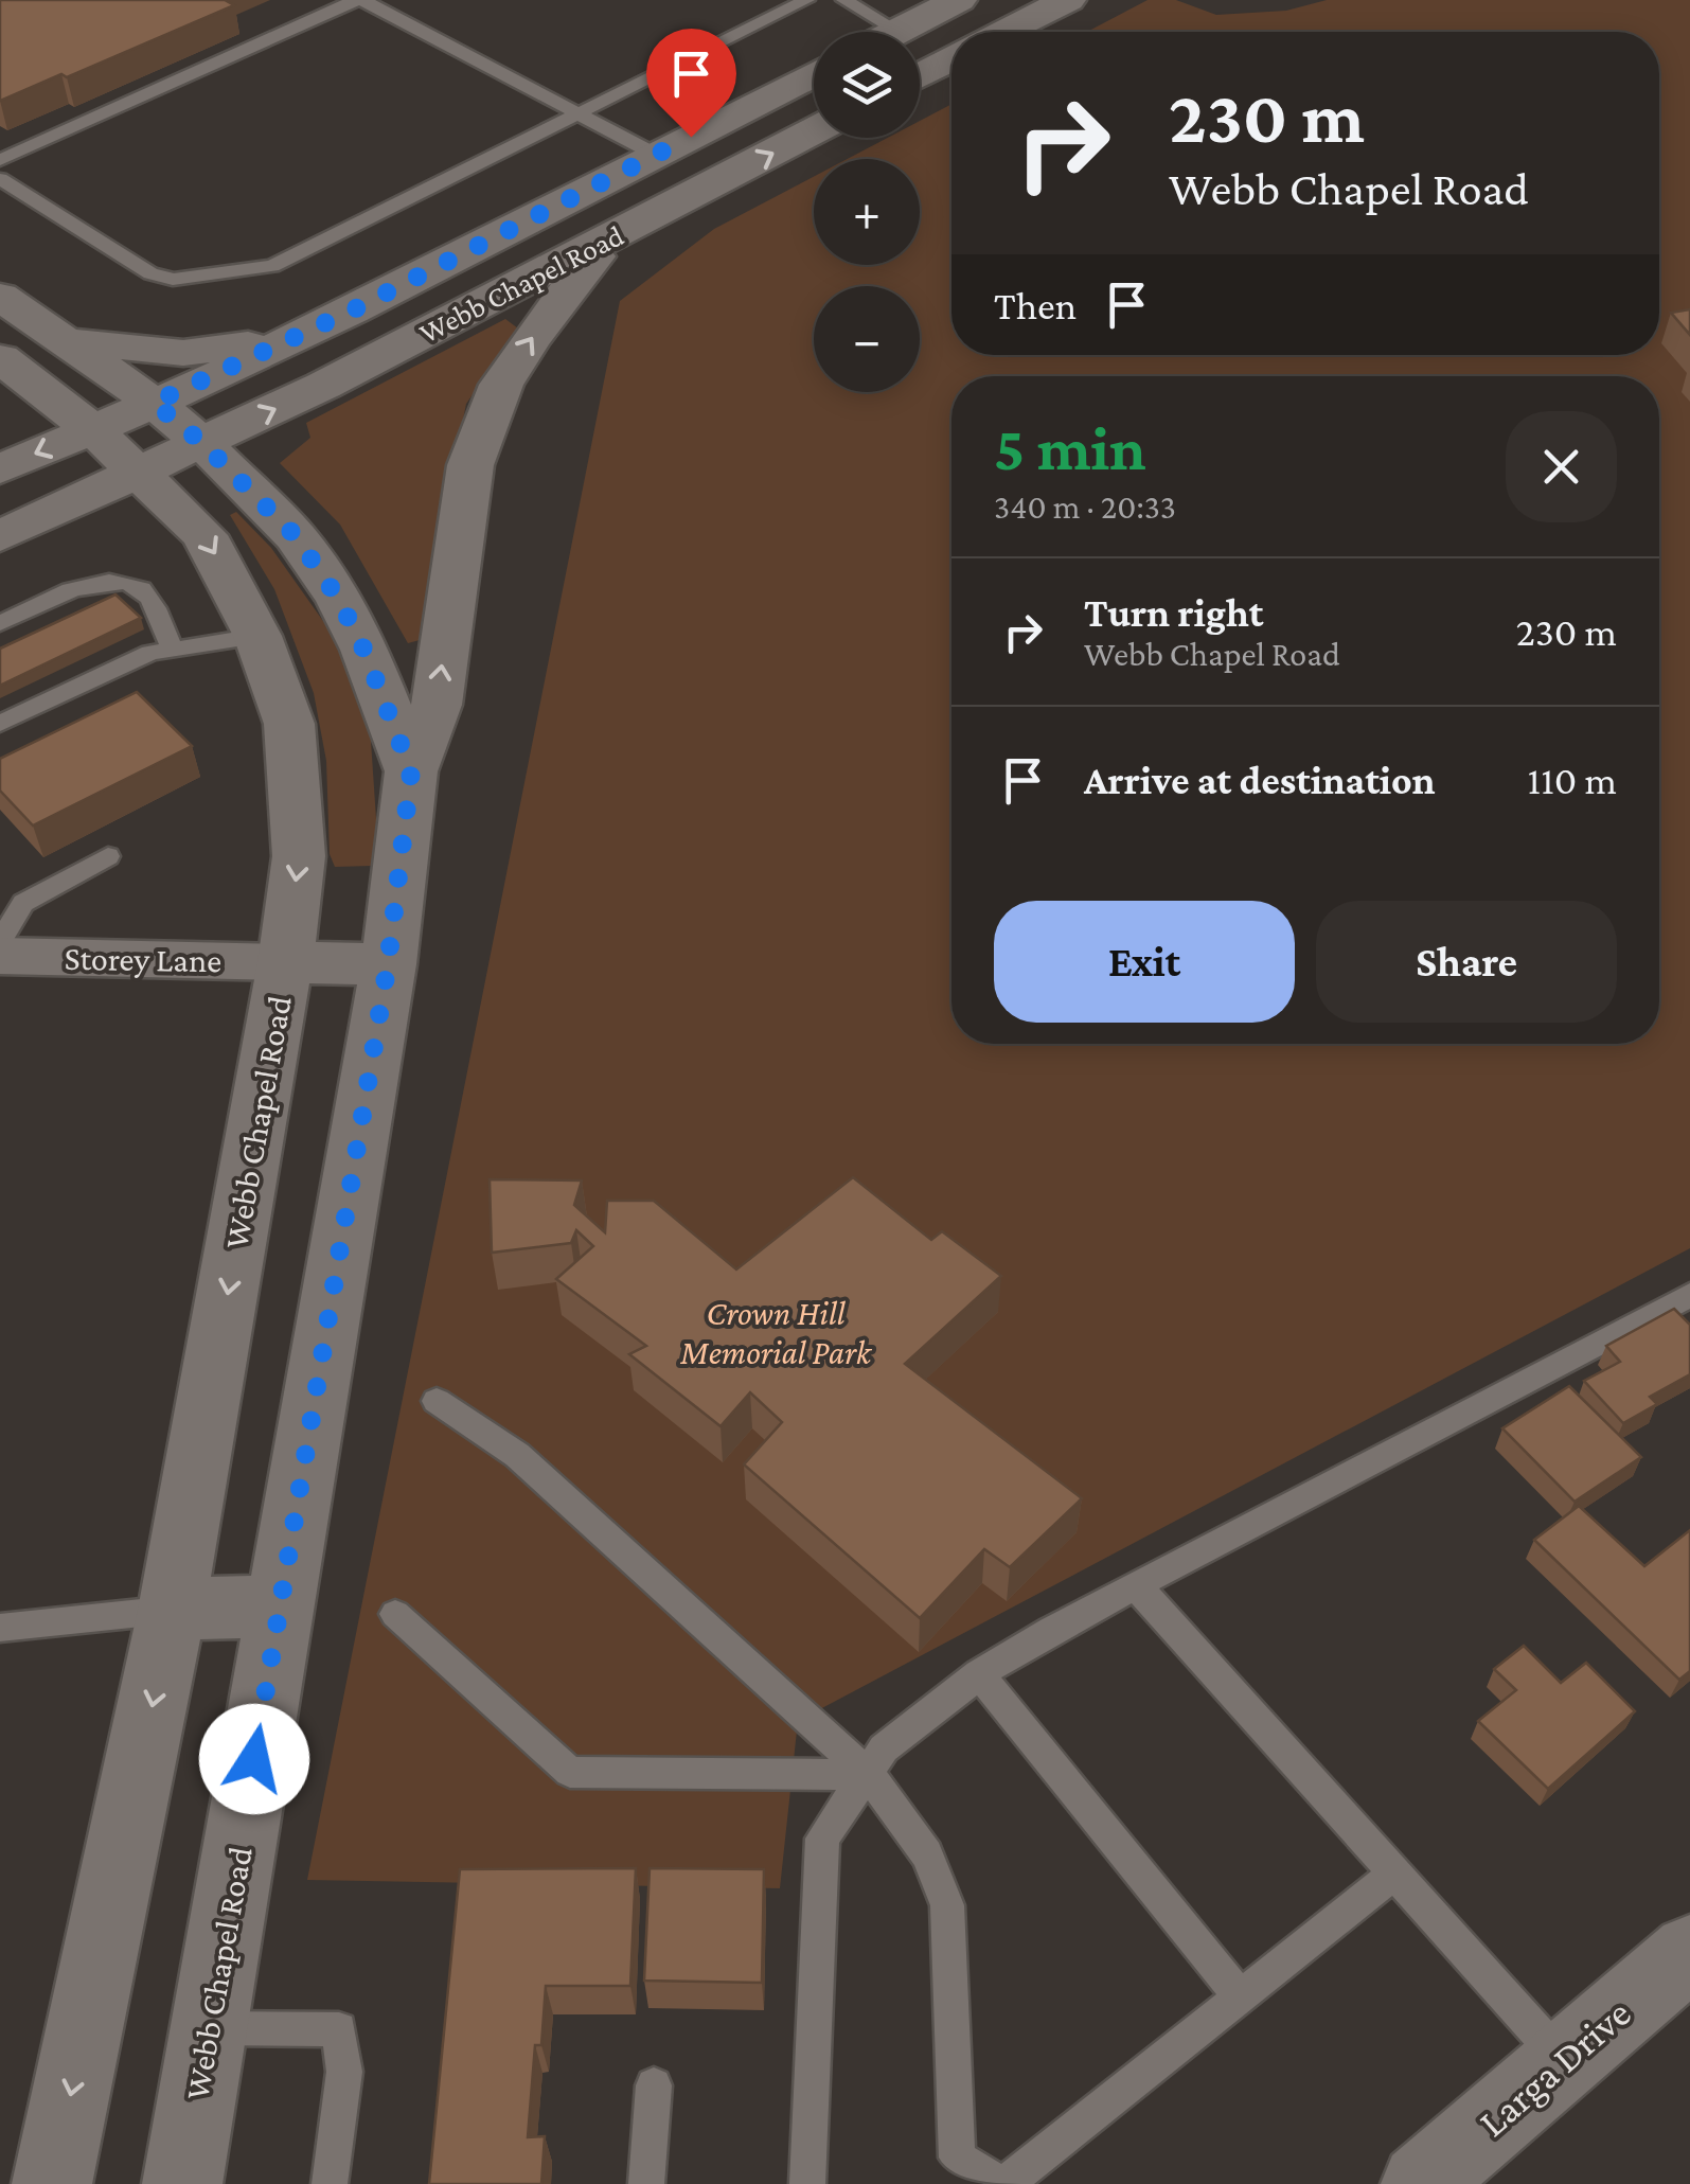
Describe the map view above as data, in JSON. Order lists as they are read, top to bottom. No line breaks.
{"streets":{"main road":["Webb Chapel Road","Larga Drive"],"street":["Storey Lane"]},"crossings":[["Webb Chapel Road","Storey Lane"]],"parks":["Crown Hill Memorial Park"],"page":{"map_buttons":["+","−"],"turn":["230 m","Webb Chapel Road"],"then":"Then","heading":["5 min","340 m · 20:33"],"list":[{"name":"Turn right","note":"Webb Chapel Road","value":"230 m"},{"name":"Arrive at destination","value":"110 m"}],"buttons":["Exit","Share"]}}
